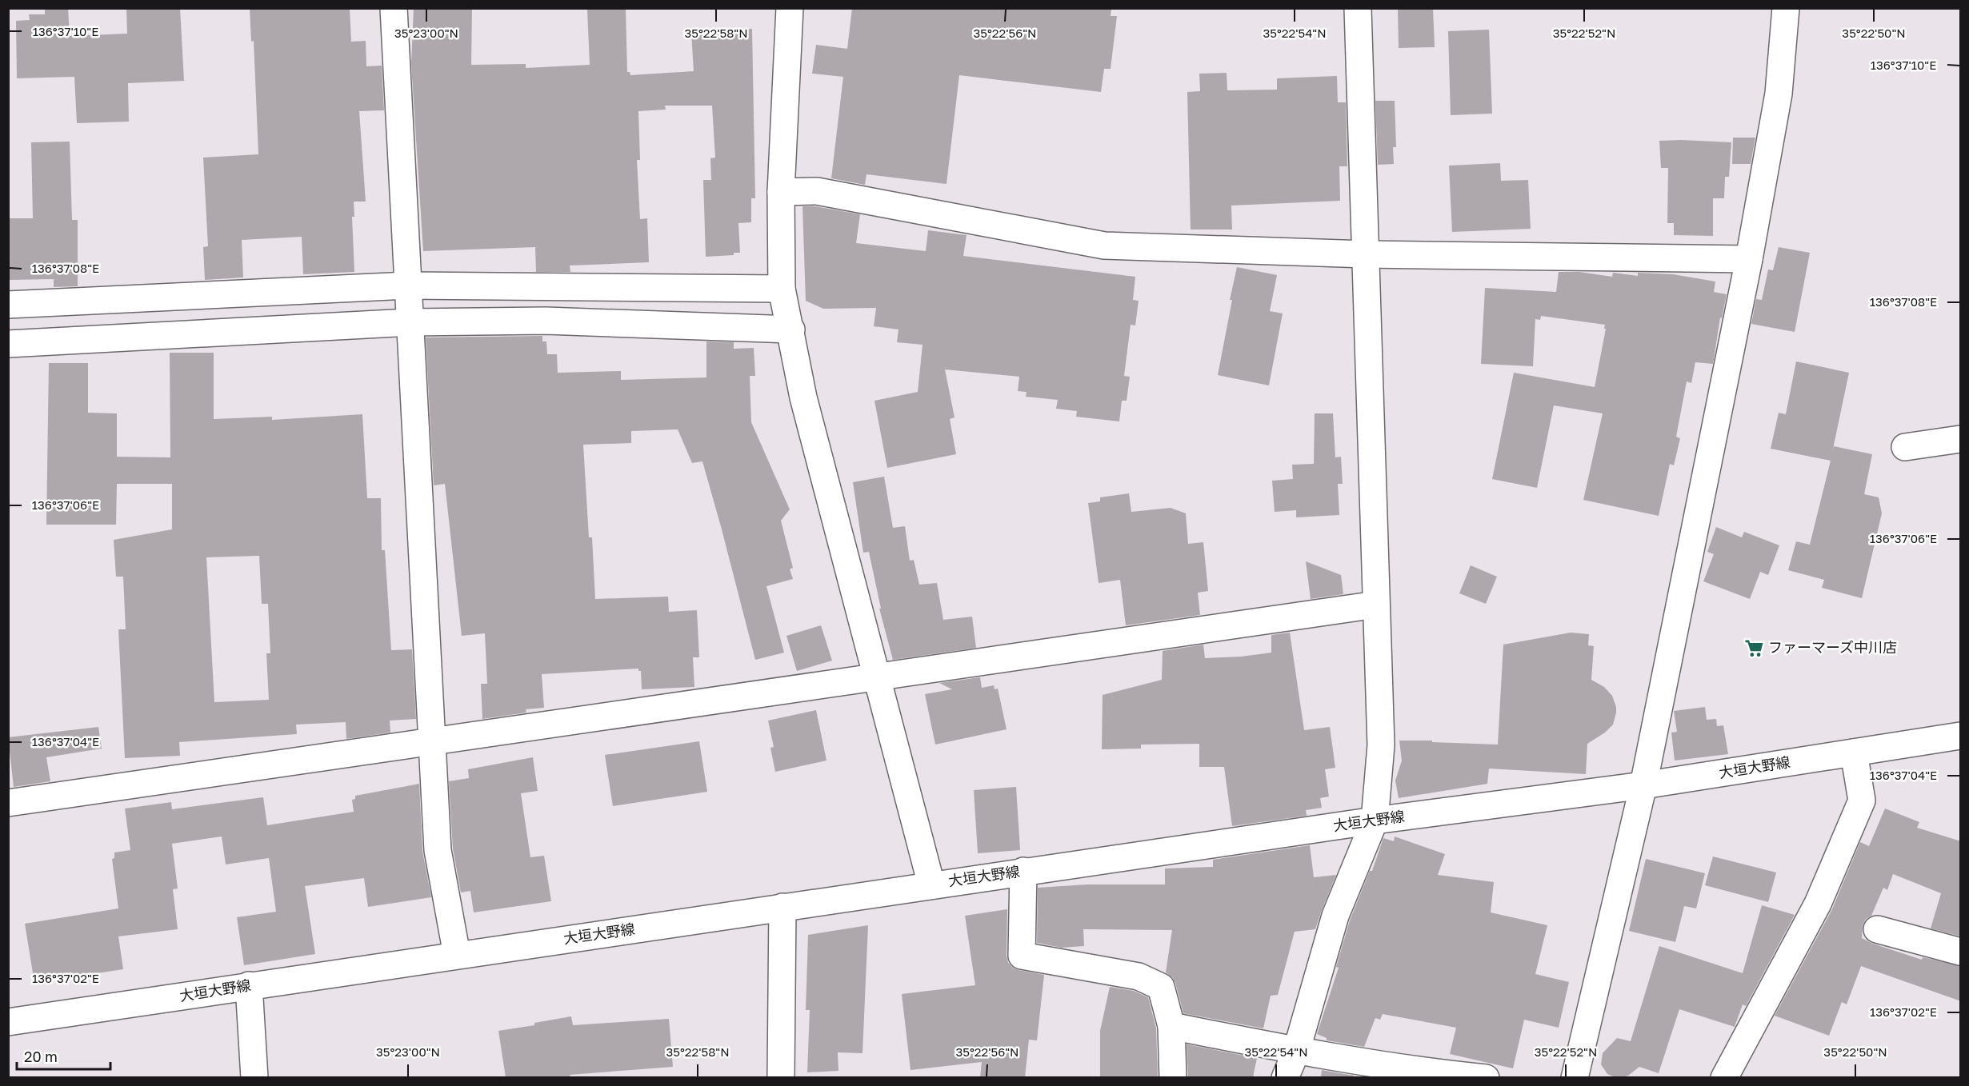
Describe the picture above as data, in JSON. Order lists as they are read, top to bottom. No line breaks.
{"streets":{"street":["大垣大野線"]},"places":{"supermarket":["ファーマーズ中川店"]},"scale_bar":"20 m","coordinates":["136°37'10\"E","35°23'00\"N","35°22'58\"N","35°22'56\"N","35°22'54\"N","35°22'52\"N","35°22'50\"N","136°37'08\"E","136°37'06\"E","136°37'04\"E","136°37'02\"E"]}
